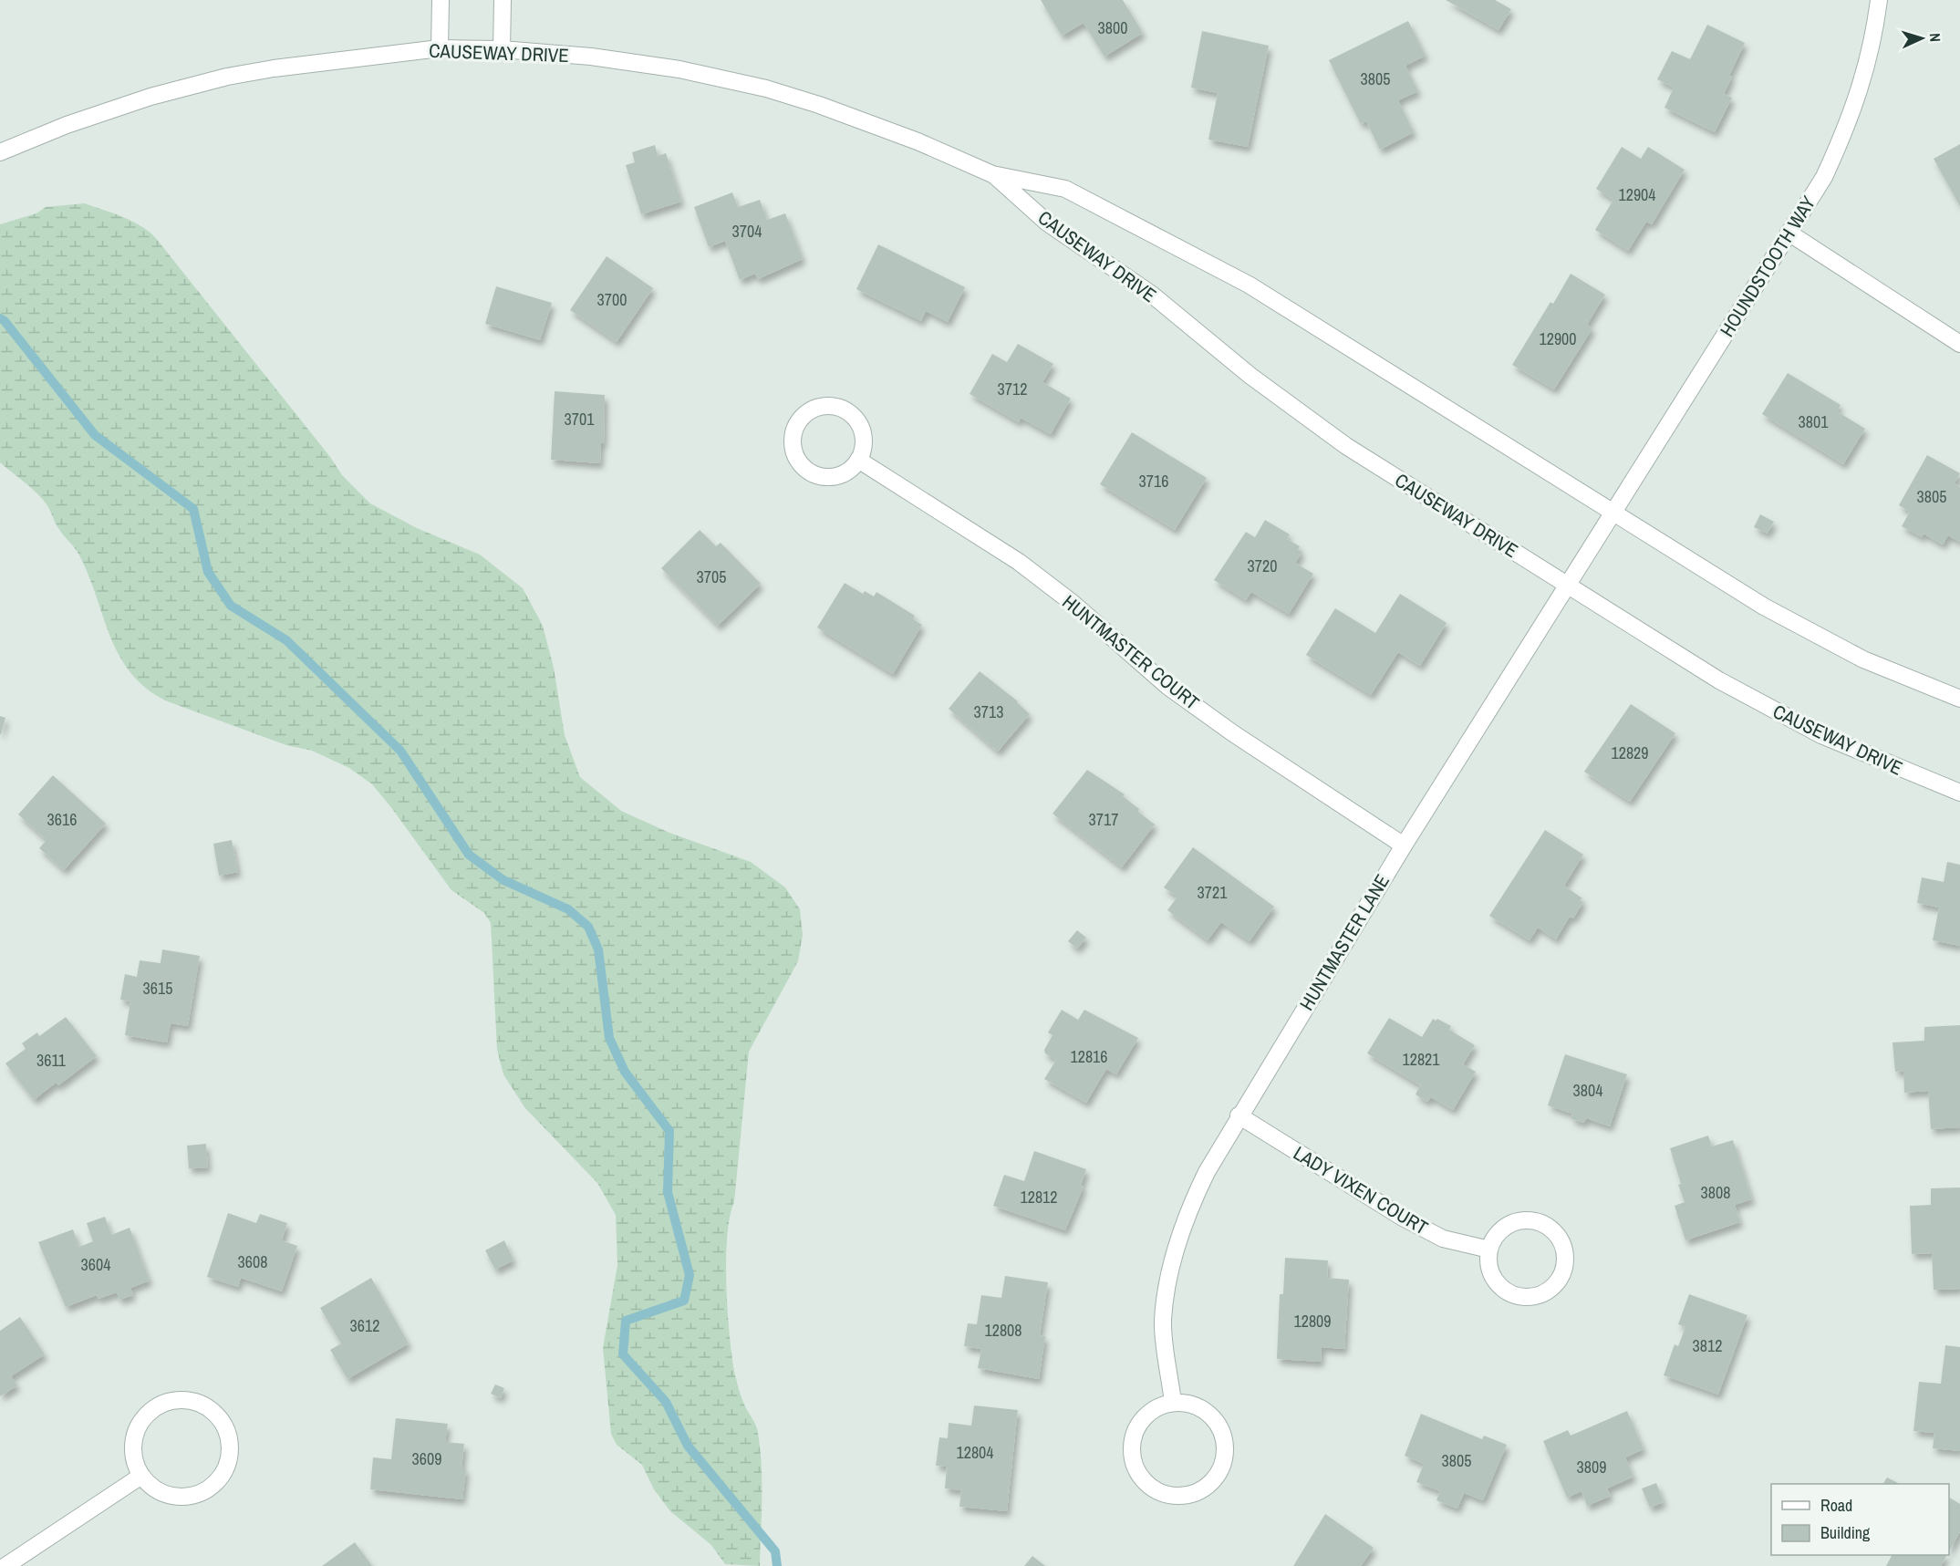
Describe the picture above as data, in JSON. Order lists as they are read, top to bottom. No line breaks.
{"streets":{"street":["CAUSEWAY DRIVE","HOUNDSTOOTH WAY","HUNTMASTER COURT","HUNTMASTER LANE","LADY VIXEN COURT"]},"crossings":[["CAUSEWAY DRIVE","HOUNDSTOOTH WAY"],["CAUSEWAY DRIVE","HUNTMASTER LANE"],["HOUNDSTOOTH WAY","HUNTMASTER LANE"],["HUNTMASTER COURT","HUNTMASTER LANE"],["HUNTMASTER LANE","LADY VIXEN COURT"]],"house_numbers":["3800","3805","12904","3704","3700","12900","3712","3701","3801","3716","3805","3720","3705","3713","12829","3616","3717","3721","3615","12816","12821","3611","3804","3808","12812","3608","3604","12809","3612","12808","3812","12804","3609","3805","3809"],"legend":["Road","Building"],"north":"right"}
